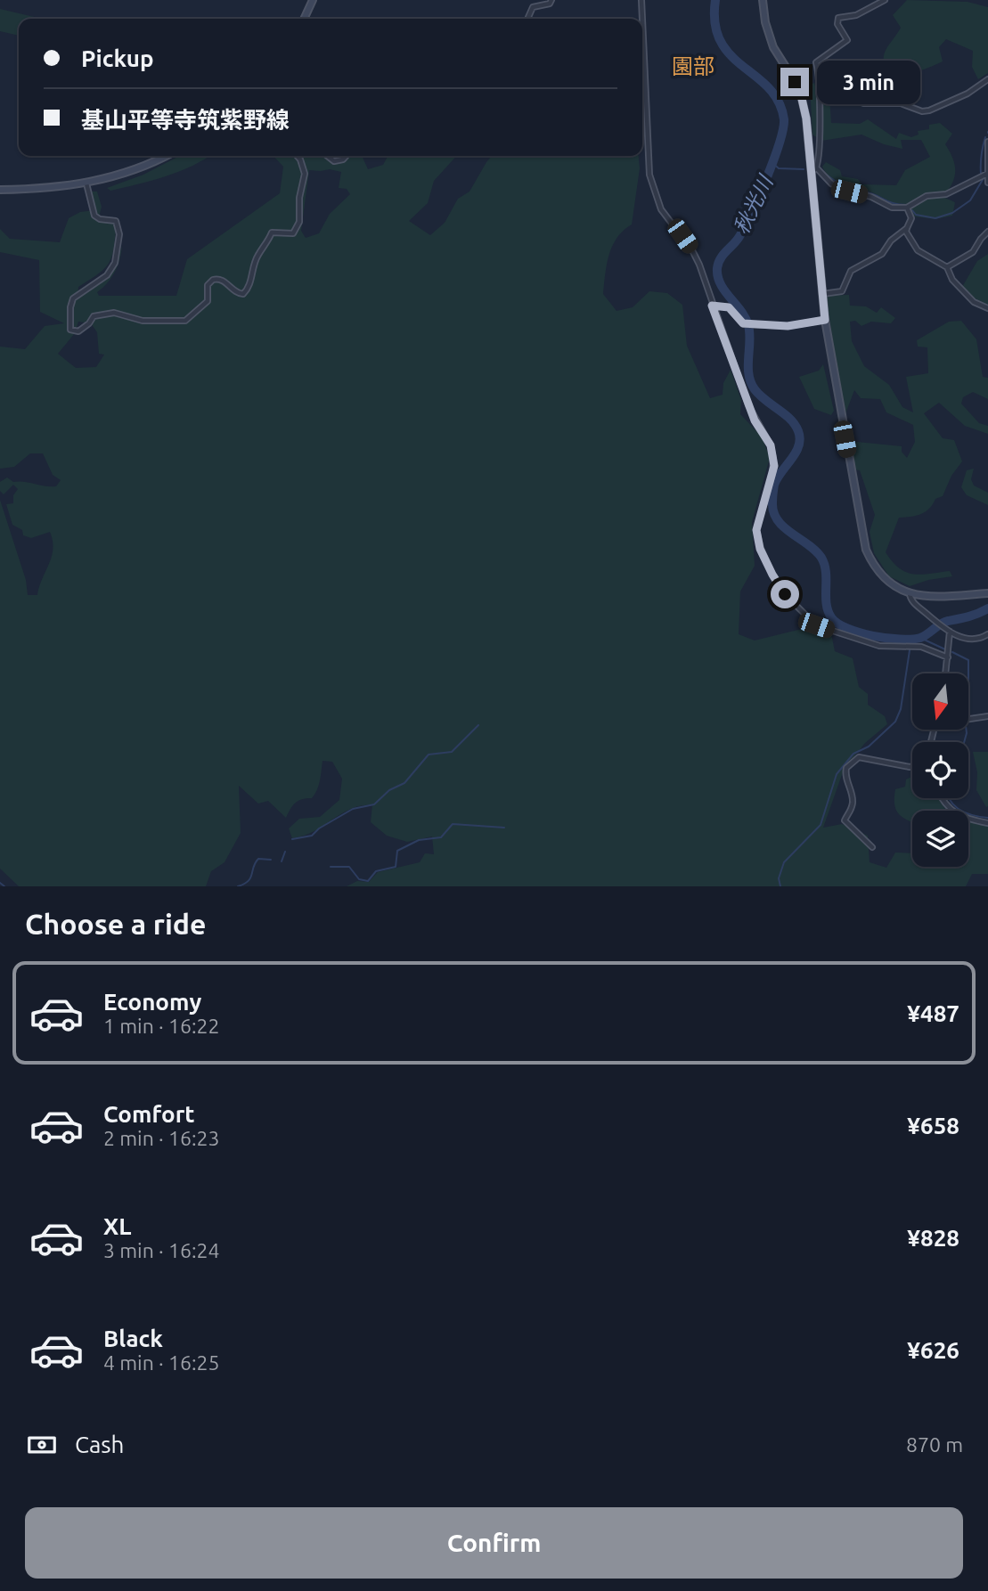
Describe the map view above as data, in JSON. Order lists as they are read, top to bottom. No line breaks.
{"districts":["園部"],"water":["秋光川"],"north":"bottom","page":{"banner":["Pickup","基山平等寺筑紫野線"],"bubble":"3 min","heading":"Choose a ride","list":[{"name":"Economy","note":"1 min · 16:22","value":"¥487"},{"name":"Comfort","note":"2 min · 16:23","value":"¥658"},{"name":"XL","note":"3 min · 16:24","value":"¥828"},{"name":"Black","note":"4 min · 16:25","value":"¥626"}],"pay":["Cash","870 m"],"buttons":"Confirm"}}
